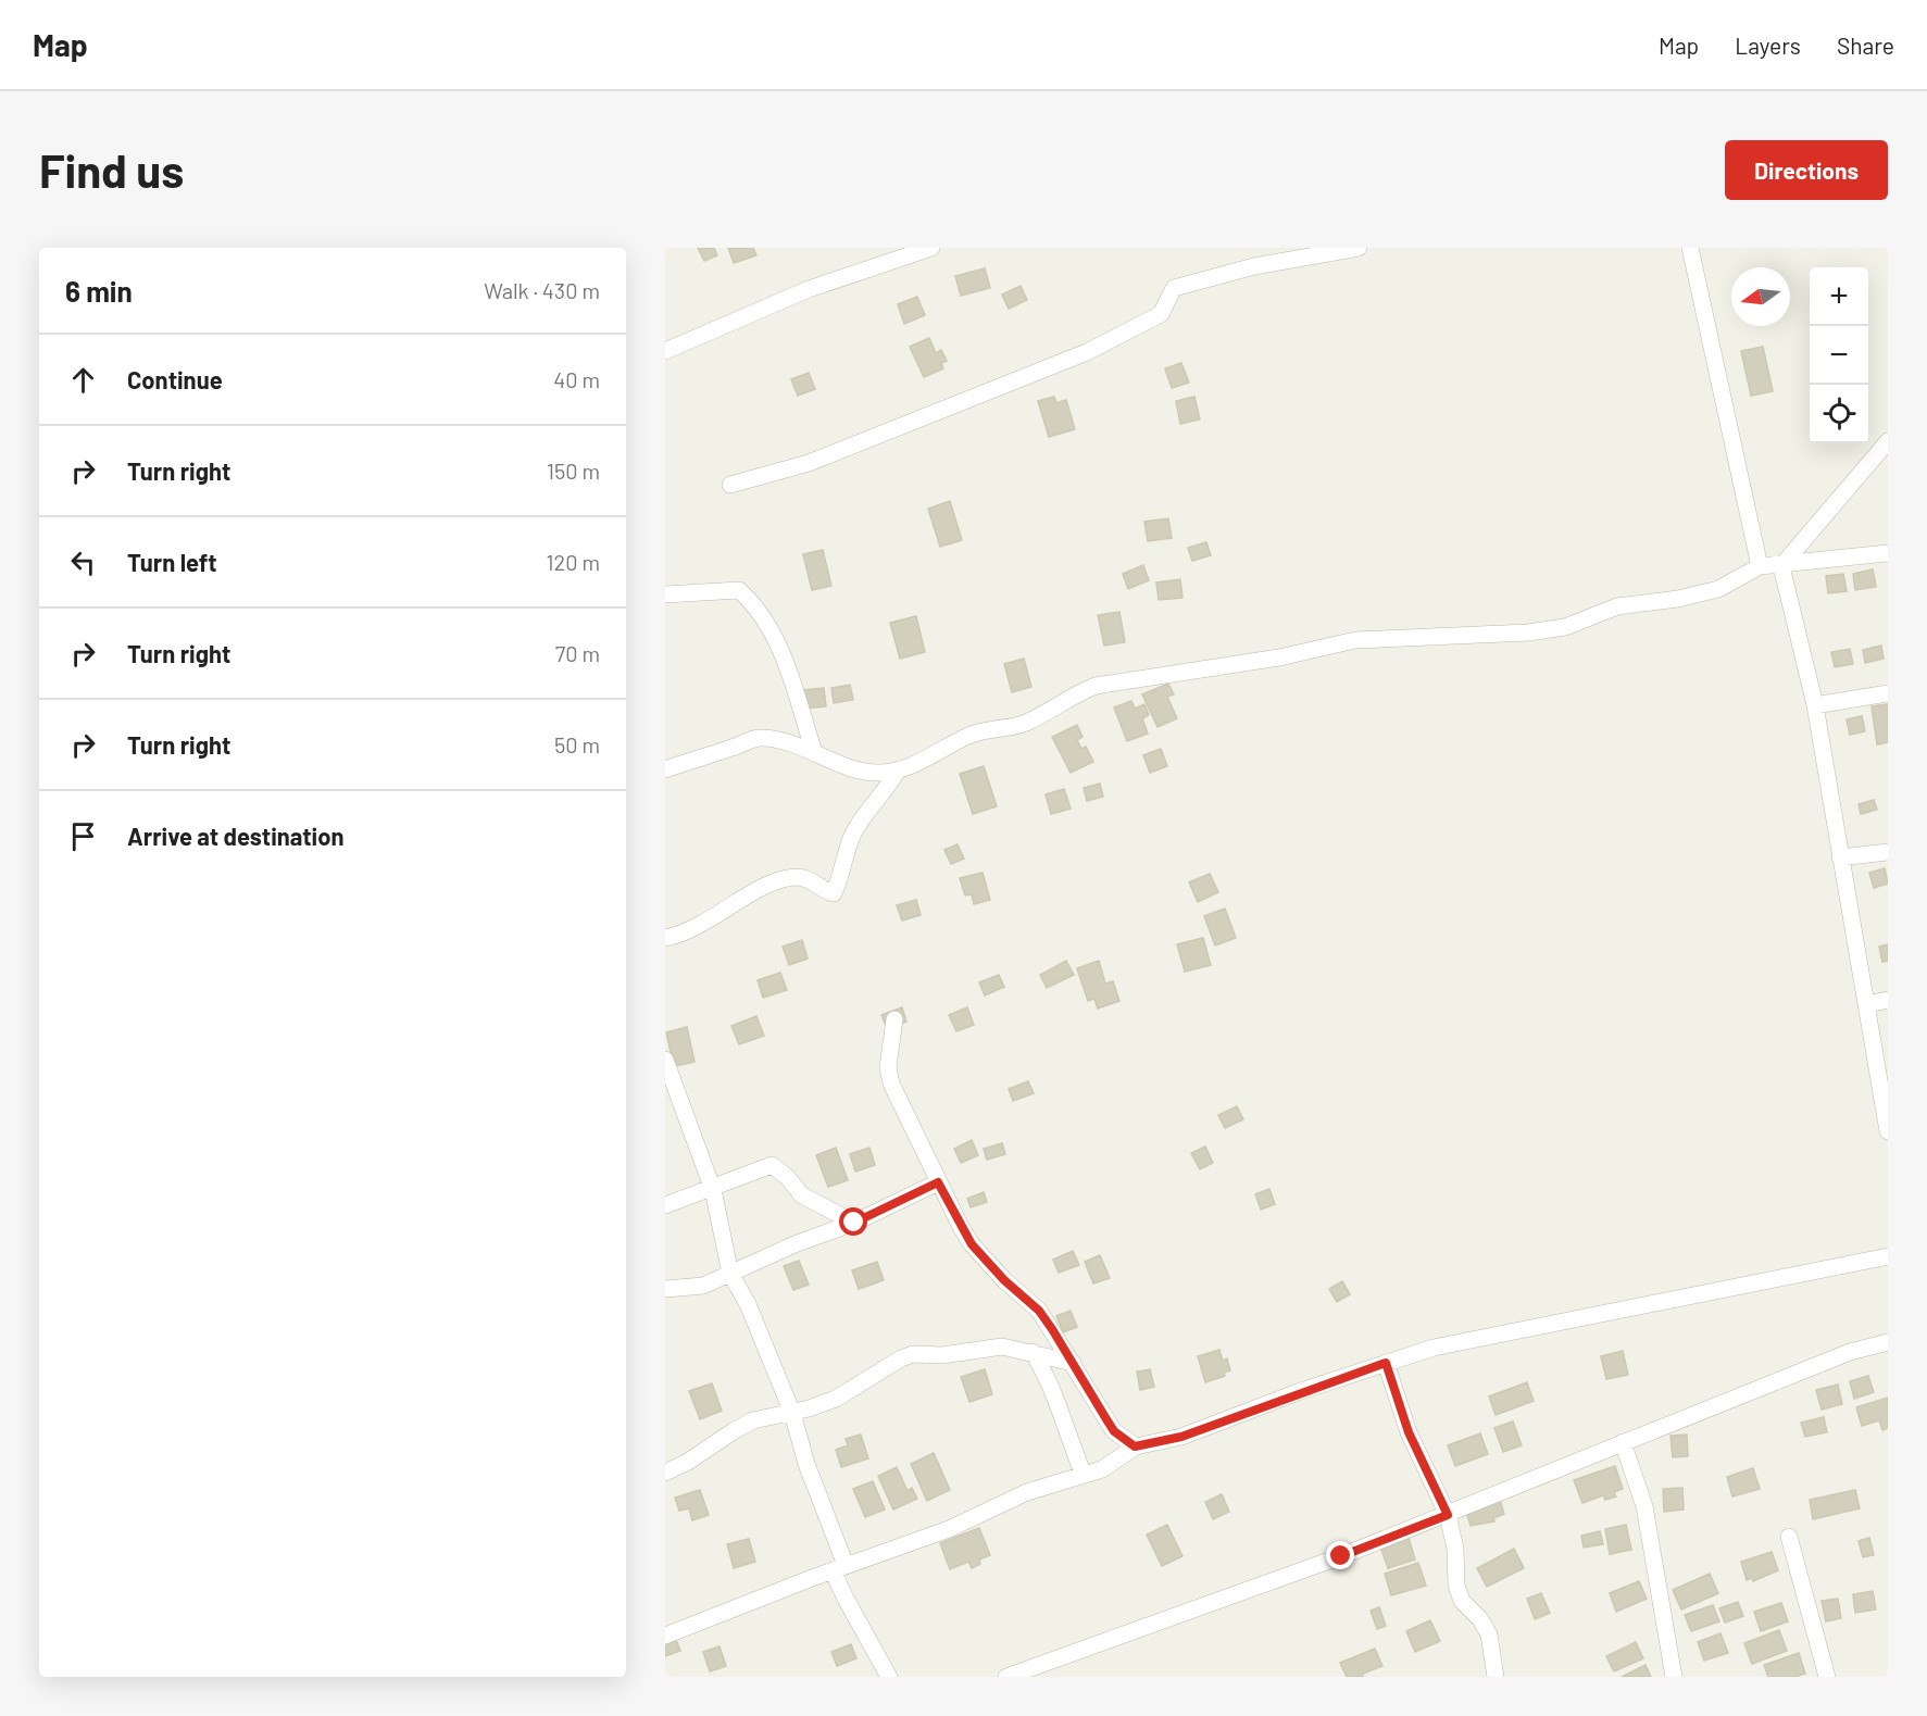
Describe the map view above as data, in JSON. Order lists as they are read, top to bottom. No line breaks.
{"north":"left","page":{"header":"Map","nav":["Map","Layers","Share"],"buttons":"Directions","title":"Find us","heading":["6 min","Walk · 430 m"],"map_buttons":["+","−"],"list":[["Continue","40 m"],["Turn right","150 m"],["Turn left","120 m"],["Turn right","70 m"],["Turn right","50 m"],"Arrive at destination"]}}
